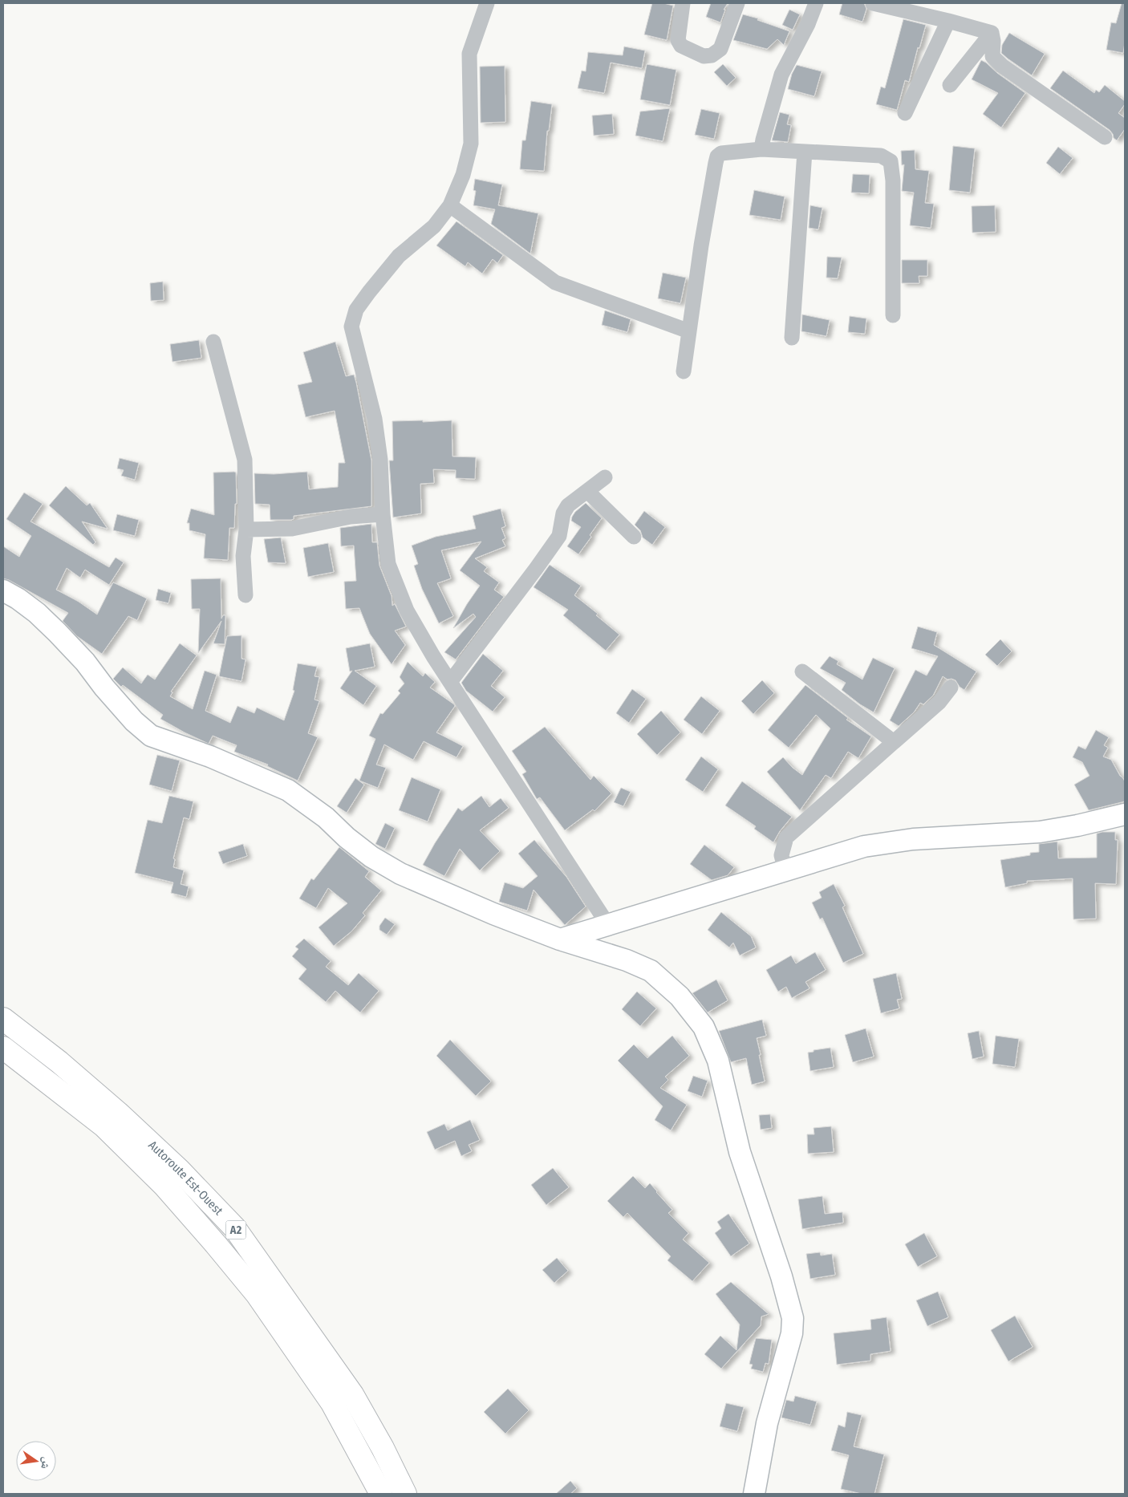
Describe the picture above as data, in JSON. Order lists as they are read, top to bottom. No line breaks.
{"streets":{"highway":["Autoroute Est-Ouest","A2"]},"north":"right"}
